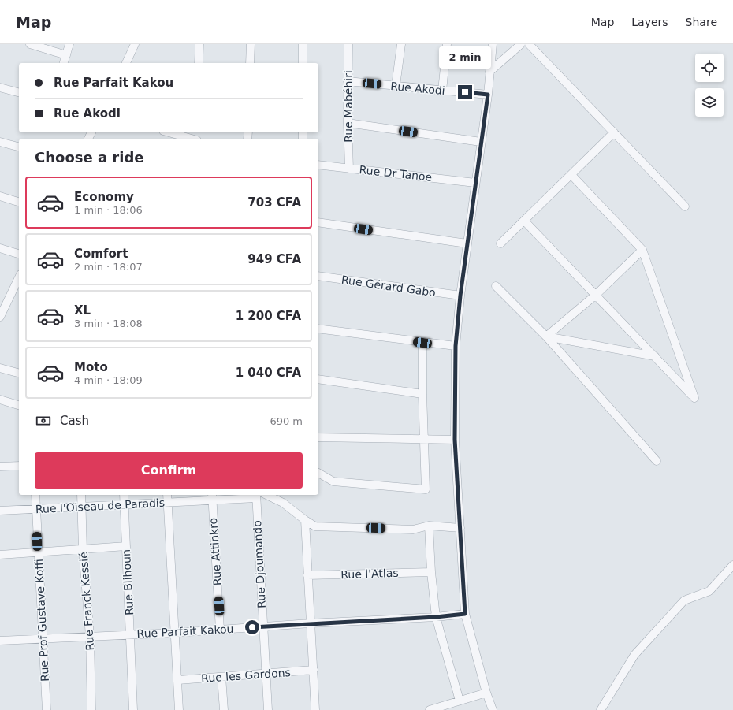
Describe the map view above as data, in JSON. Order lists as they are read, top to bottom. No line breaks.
{"streets":{"street":["Rue Akodi","Rue Mabéhiri","Rue Dr Tanoe","Rue Gérard Gabo","Rue l'Oiseau de Paradis","Rue Attinkro","Rue Djoumando","Rue l'Atlas","Rue Blihoun","Rue Franck Kessié","Rue Prof Gustave Koffi","Rue Parfait Kakou","Rue les Gardons"]},"crossings":[["Rue Akodi","Rue Mabéhiri"],["Rue Mabéhiri","Rue Dr Tanoe"],["Rue l'Oiseau de Paradis","Rue Attinkro"],["Rue l'Oiseau de Paradis","Rue Djoumando"],["Rue l'Oiseau de Paradis","Rue Blihoun"],["Rue l'Oiseau de Paradis","Rue Franck Kessié"],["Rue l'Oiseau de Paradis","Rue Prof Gustave Koffi"],["Rue Attinkro","Rue Parfait Kakou"],["Rue Djoumando","Rue Parfait Kakou"],["Rue Djoumando","Rue les Gardons"],["Rue Blihoun","Rue Parfait Kakou"],["Rue Franck Kessié","Rue Parfait Kakou"],["Rue Prof Gustave Koffi","Rue Parfait Kakou"]],"page":{"header":"Map","nav":["Map","Layers","Share"],"bubble":"2 min","banner":["Rue Parfait Kakou","Rue Akodi"],"heading":"Choose a ride","list":[{"name":"Economy","note":"1 min · 18:06","value":"703 CFA"},{"name":"Comfort","note":"2 min · 18:07","value":"949 CFA"},{"name":"XL","note":"3 min · 18:08","value":"1 200 CFA"},{"name":"Moto","note":"4 min · 18:09","value":"1 040 CFA"}],"pay":["Cash","690 m"],"buttons":"Confirm"}}
